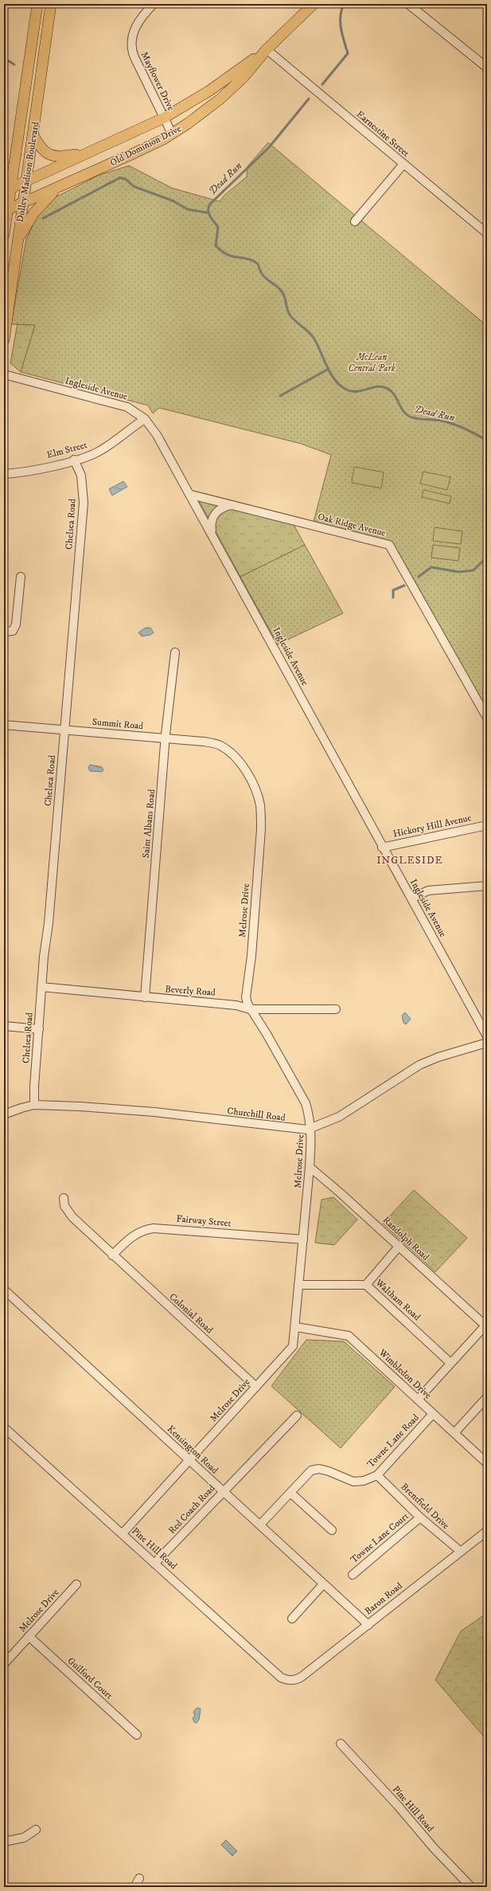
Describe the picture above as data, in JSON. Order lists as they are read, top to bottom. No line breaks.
{"streets":{"main road":["Old Dominion Drive","Dolley Madison Boulevard"],"street":["Mayflower Drive","Earnestine Street","Ingleside Avenue","Elm Street","Chelsea Road","Oak Ridge Avenue","Summit Road","Saint Albans Road","Hickory Hill Avenue","Melrose Drive","Beverly Road","Churchill Road","Fairway Street","Randolph Road","Waltham Road","Colonial Road","Wimbledon Drive","Towne Lane Road","Kensington Road","Brentfield Drive","Red Coach Road","Towne Lane Court","Pine Hill Road","Baron Road","Guilford Court"]},"crossings":[["Mayflower Drive","Old Dominion Drive"],["Earnestine Street","Old Dominion Drive"],["Old Dominion Drive","Dolley Madison Boulevard"],["Ingleside Avenue","Elm Street"],["Ingleside Avenue","Oak Ridge Avenue"],["Ingleside Avenue","Hickory Hill Avenue"],["Elm Street","Chelsea Road"],["Chelsea Road","Summit Road"],["Chelsea Road","Beverly Road"],["Chelsea Road","Churchill Road"],["Summit Road","Saint Albans Road"],["Summit Road","Melrose Drive"],["Saint Albans Road","Beverly Road"],["Melrose Drive","Beverly Road"],["Melrose Drive","Churchill Road"],["Melrose Drive","Fairway Street"],["Melrose Drive","Randolph Road"],["Melrose Drive","Waltham Road"],["Melrose Drive","Colonial Road"],["Melrose Drive","Wimbledon Drive"],["Melrose Drive","Kensington Road"],["Melrose Drive","Pine Hill Road"],["Melrose Drive","Guilford Court"],["Fairway Street","Colonial Road"],["Randolph Road","Towne Lane Road"],["Waltham Road","Towne Lane Road"],["Wimbledon Drive","Towne Lane Road"],["Towne Lane Road","Kensington Road"],["Towne Lane Road","Brentfield Drive"],["Kensington Road","Red Coach Road"],["Kensington Road","Baron Road"],["Brentfield Drive","Towne Lane Court"],["Brentfield Drive","Baron Road"],["Red Coach Road","Pine Hill Road"],["Pine Hill Road","Baron Road"]],"districts":["INGLESIDE"],"water":["Dead Run"],"parks":["McLean Central Park"]}
